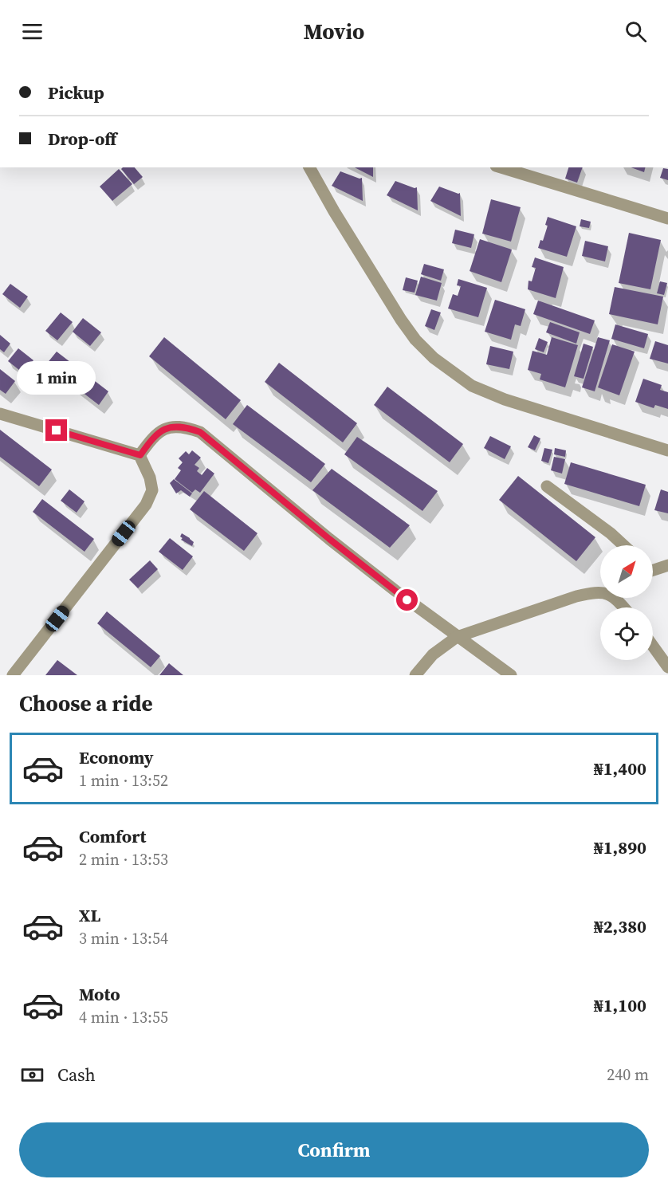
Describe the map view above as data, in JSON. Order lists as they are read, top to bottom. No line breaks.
{"north":"top right","page":{"header":"Movio","banner":["Pickup","Drop-off"],"bubble":"1 min","heading":"Choose a ride","list":[{"name":"Economy","note":"1 min · 13:52","value":"₦1,400"},{"name":"Comfort","note":"2 min · 13:53","value":"₦1,890"},{"name":"XL","note":"3 min · 13:54","value":"₦2,380"},{"name":"Moto","note":"4 min · 13:55","value":"₦1,100"}],"pay":["Cash","240 m"],"buttons":"Confirm"}}
